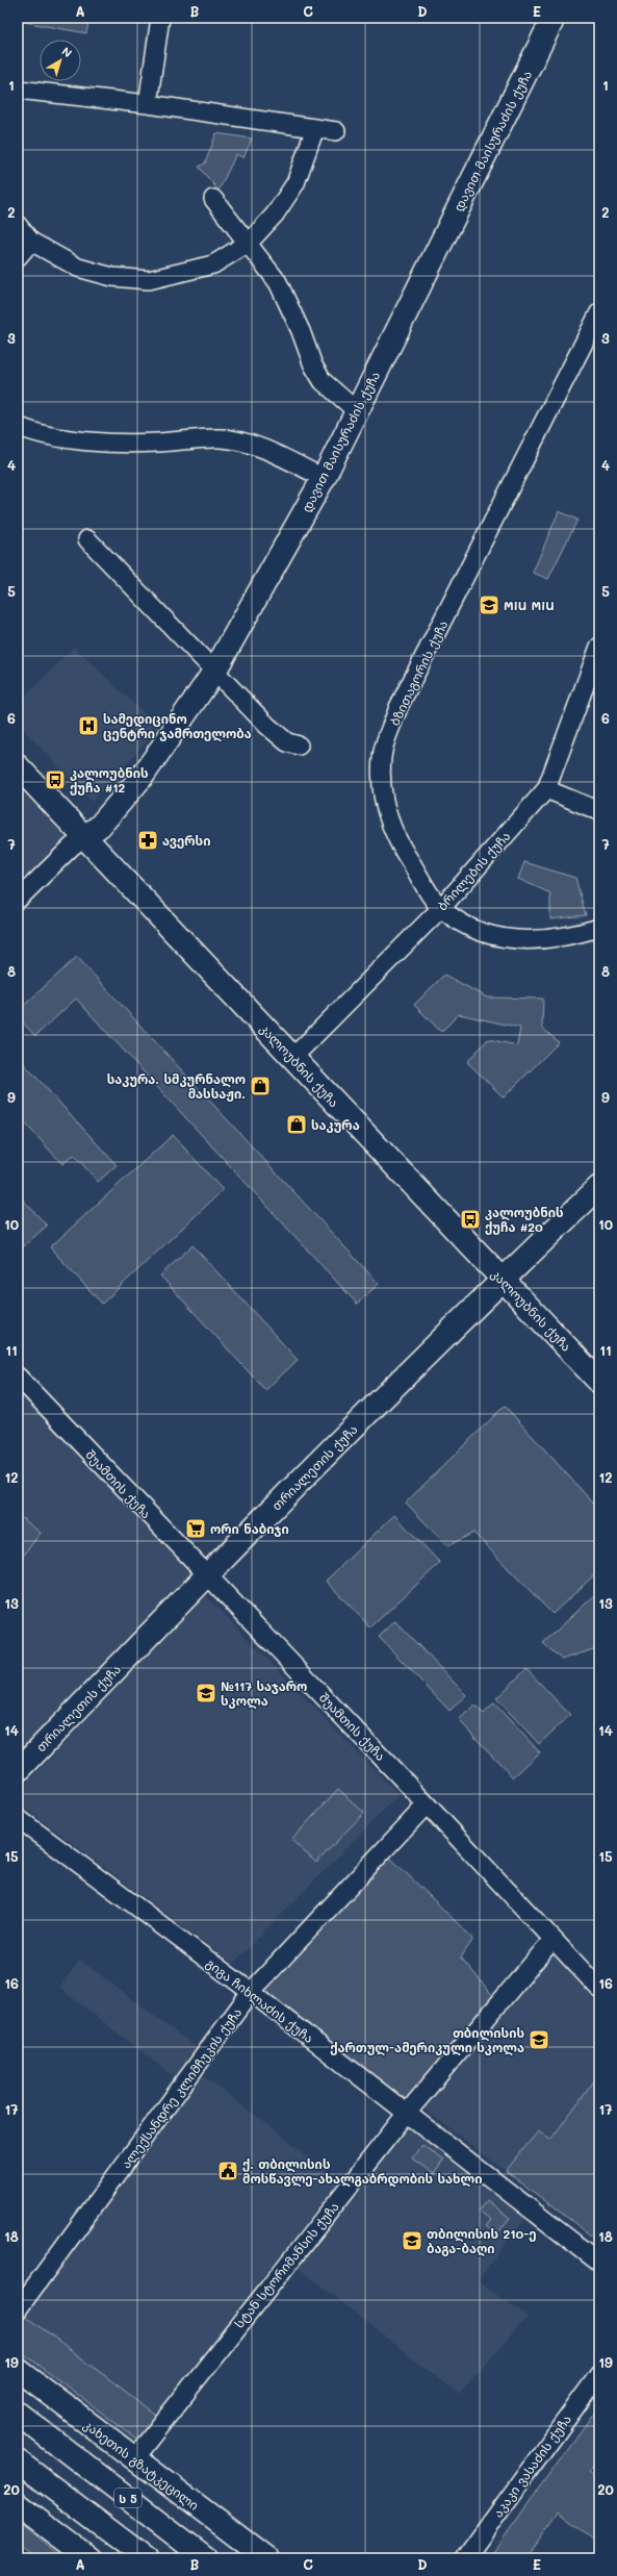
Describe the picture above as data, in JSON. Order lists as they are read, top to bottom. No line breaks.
{"streets":{"main road":["დავით მაისურაძის ქუჩა","კალოუბნის ქუჩა","თრიალეთის ქუჩა","კახეთის გზატკეცილი","ს 5"],"street":["ბზითაგორის ქუჩა","ბრილების ქუჩა","შუამთის ქუჩა","გიგა ჩიხლაძის ქუჩა","ალექსანდრე კლიმჩუკის ქუჩა","სტან სტორიმანსის ქუჩა","აკაკი ვასაძის ქუჩა"]},"crossings":[["დავით მაისურაძის ქუჩა","კალოუბნის ქუჩა"],["ბზითაგორის ქუჩა","ბრილების ქუჩა"],["ბრილების ქუჩა","კალოუბნის ქუჩა"],["კალოუბნის ქუჩა","თრიალეთის ქუჩა"],["თრიალეთის ქუჩა","შუამთის ქუჩა"],["შუამთის ქუჩა","ალექსანდრე კლიმჩუკის ქუჩა"],["შუამთის ქუჩა","სტან სტორიმანსის ქუჩა"],["გიგა ჩიხლაძის ქუჩა","ალექსანდრე კლიმჩუკის ქუჩა"],["გიგა ჩიხლაძის ქუჩა","სტან სტორიმანსის ქუჩა"],["სტან სტორიმანსის ქუჩა","კახეთის გზატკეცილი"]],"places":{"school or university":["MiU MiU","№117 საჯარო სკოლა","თბილისის ქართულ-ამერიკული სკოლა","თბილისის 210-ე ბაგა-ბაღი"],"hospital":["სამედიცინო ცენტრი ჯამრთელობა"],"bus stop":["კალოუბნის ქუჩა #12","კალოუბნის ქუჩა #20"],"pharmacy":["ავერსი"],"shop":["საკურა. სმკურნალო მასსაჟი.","საკურა"],"supermarket":["ორი ნაბიჯი"],"public building":["ქ. თბილისის მოსწავლე-ახალგაბრდობის სახლი"]},"north":"top right","grid":{"columns":["A","B","C","D","E"],"rows":["1","2","3","4","5","6","7","8","9","10","11","12","13","14","15","16","17","18","19","20"]}}
